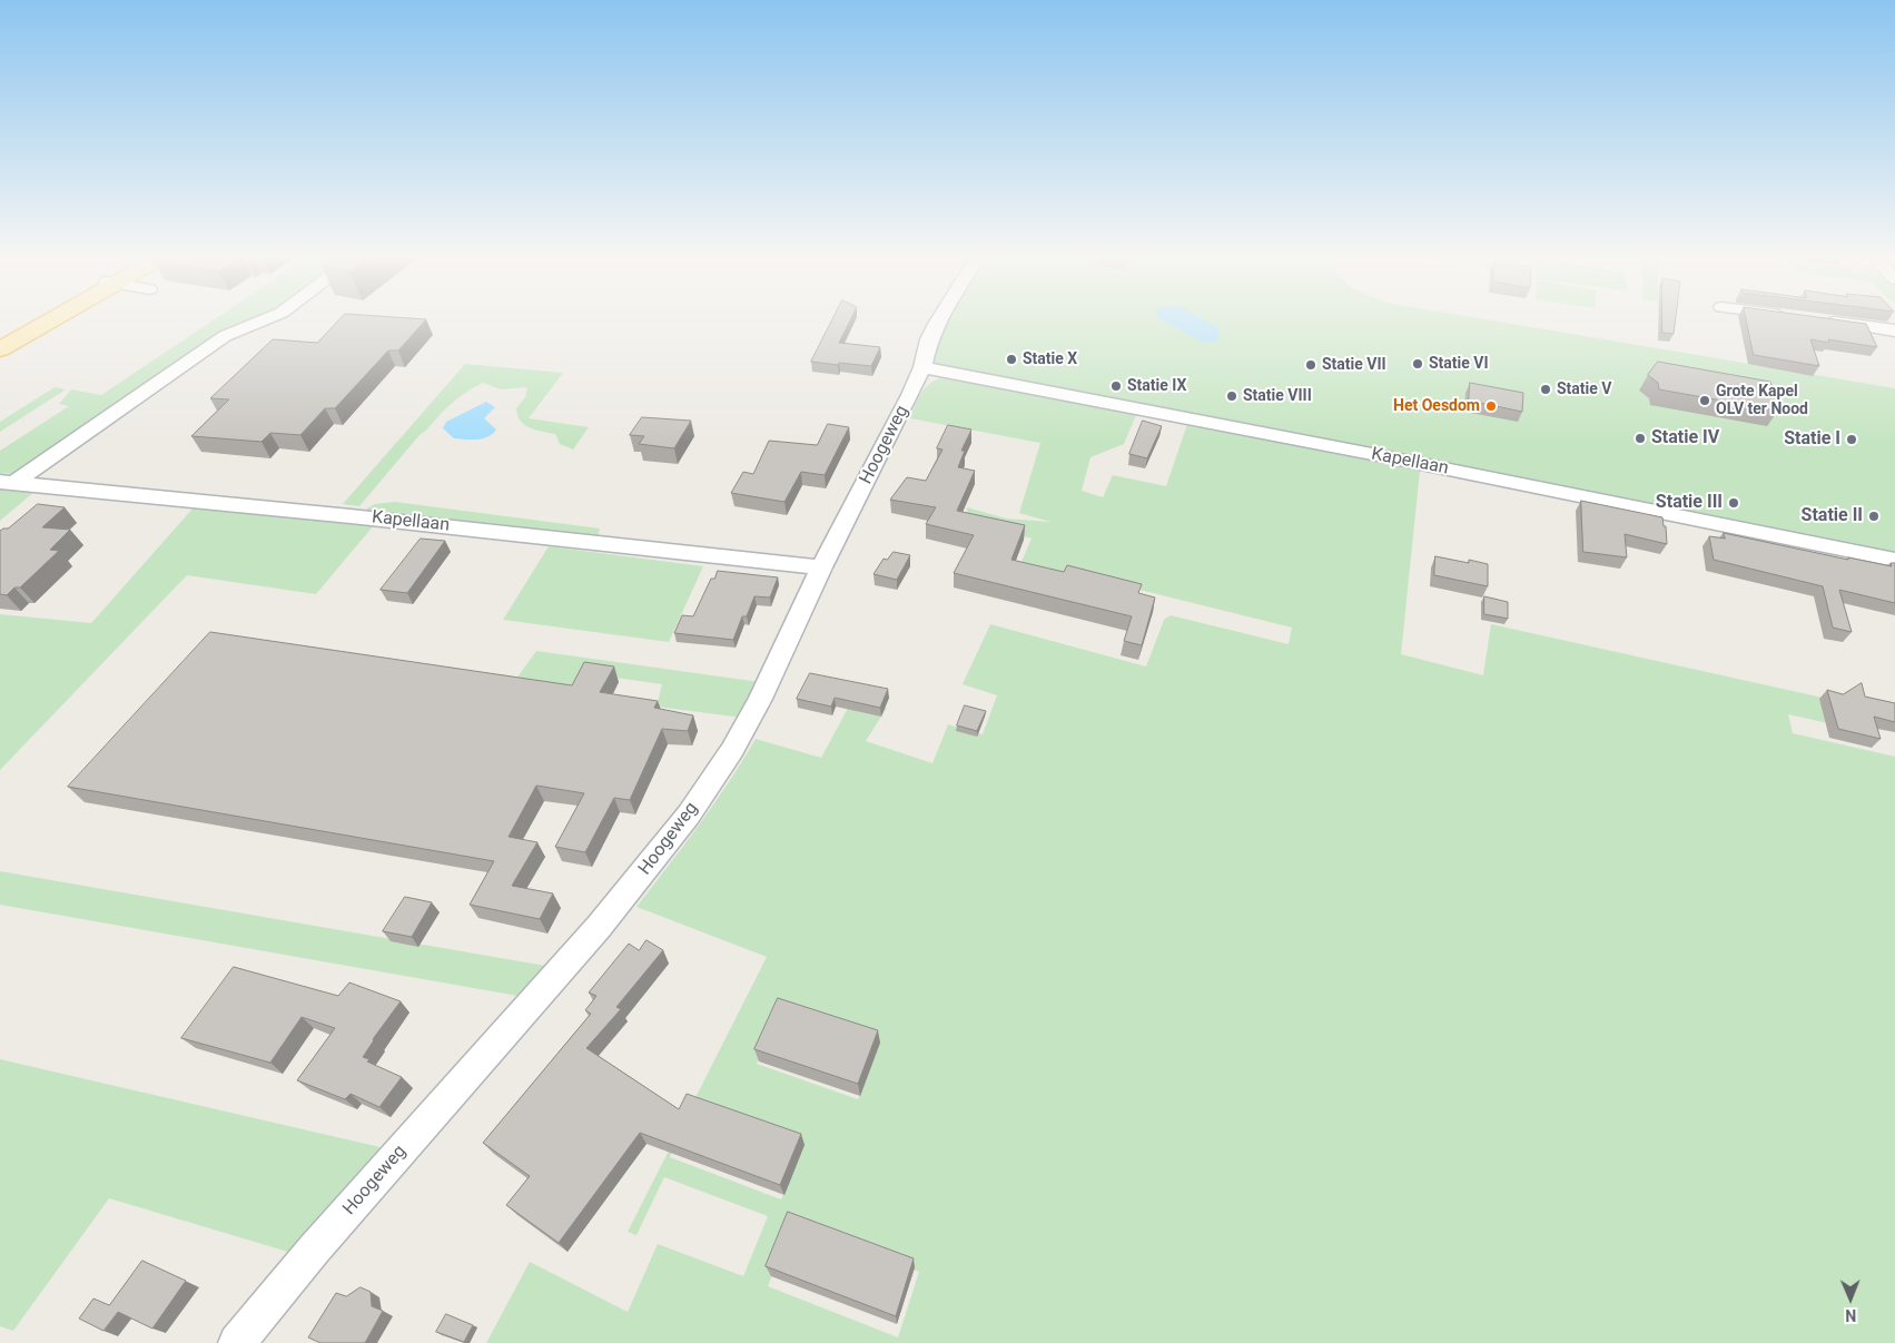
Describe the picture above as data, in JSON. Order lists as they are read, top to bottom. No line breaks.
{"streets":{"street":["Hoogeweg","Kapellaan"]},"crossings":[["Hoogeweg","Kapellaan"]],"places":["Statie X","Statie VI","Statie VII","Statie IX","Statie V","Statie VIII","Grote Kapel OLV ter Nood","Het Oesdom","Statie IV","Statie I","Statie III","Statie II"],"north":"bottom"}
